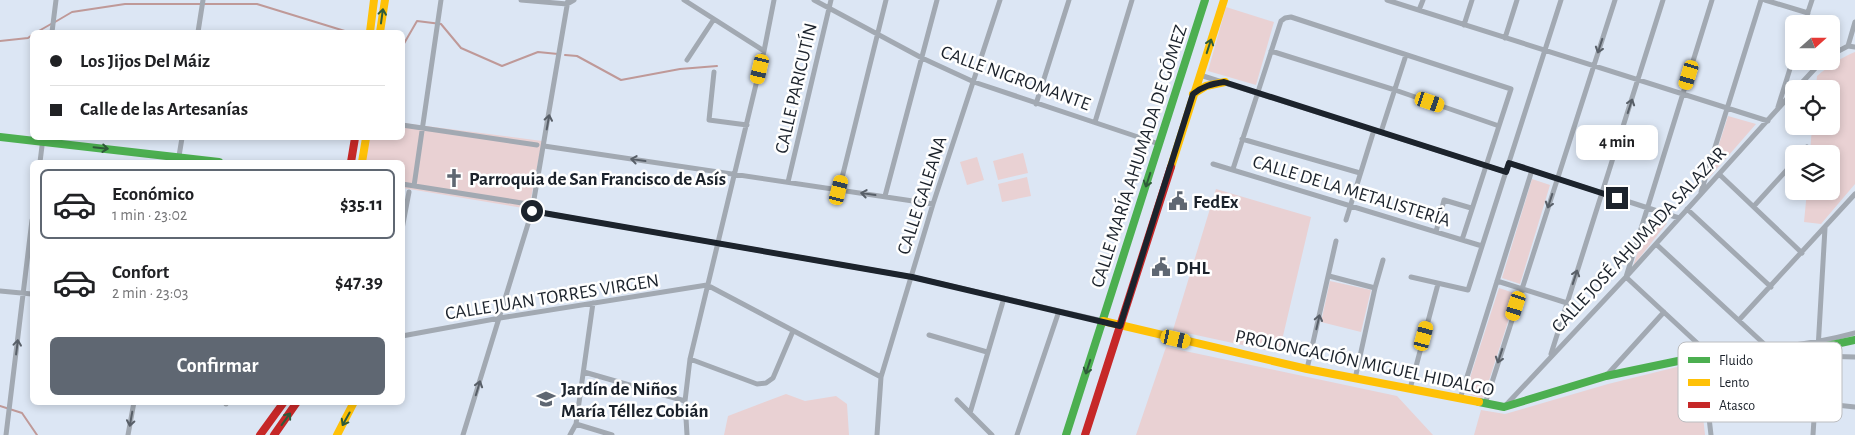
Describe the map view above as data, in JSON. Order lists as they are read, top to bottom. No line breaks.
{"streets":{"main road":["CALLE MARÍA AHUMADA DE GÓMEZ","PROLONGACIÓN MIGUEL HIDALGO"],"street":["CALLE NIGROMANTE","CALLE PARICUTÍN","CALLE DE LA METALISTERÍA","CALLE GALEANA","CALLE JOSÉ AHUMADA SALAZAR","CALLE JUAN TORRES VIRGEN"]},"crossings":[["CALLE NIGROMANTE","CALLE PARICUTÍN"],["CALLE NIGROMANTE","CALLE MARÍA AHUMADA DE GÓMEZ"],["CALLE NIGROMANTE","CALLE GALEANA"],["CALLE MARÍA AHUMADA DE GÓMEZ","PROLONGACIÓN MIGUEL HIDALGO"],["CALLE JOSÉ AHUMADA SALAZAR","PROLONGACIÓN MIGUEL HIDALGO"]],"places":{"church":["Parroquia de San Francisco de Asís"],"public building":["FedEx","DHL"],"school or university":["Jardín de Niños María Téllez Cobián"]},"legend":["Fluido","Lento","Atasco"],"north":"right","page":{"banner":["Los Jijos Del Máiz","Calle de las Artesanías"],"bubble":"4 min","list":[{"name":"Económico","note":"1 min · 23:02","value":"$35.11"},{"name":"Confort","note":"2 min · 23:03","value":"$47.39"}],"buttons":"Confirmar"}}
